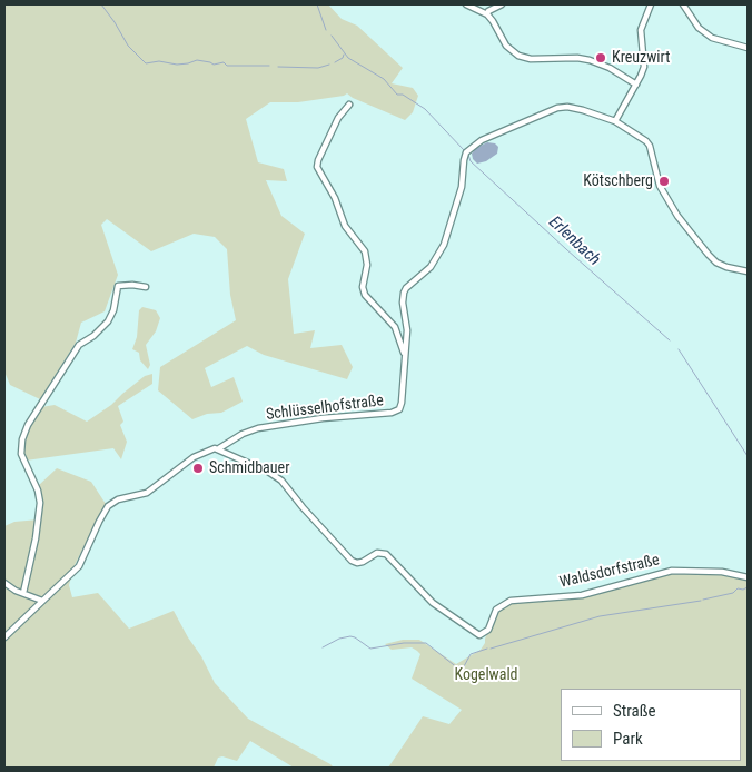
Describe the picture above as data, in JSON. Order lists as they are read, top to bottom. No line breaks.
{"streets":{"street":["Schlüsselhofstraße","Waldsdorfstraße"]},"crossings":[["Schlüsselhofstraße","Waldsdorfstraße"]],"water":["Erlenbach"],"parks":["Kogelwald"],"places":["Kreuzwirt","Kötschberg","Schmidbauer"],"legend":["Straße","Park"]}
